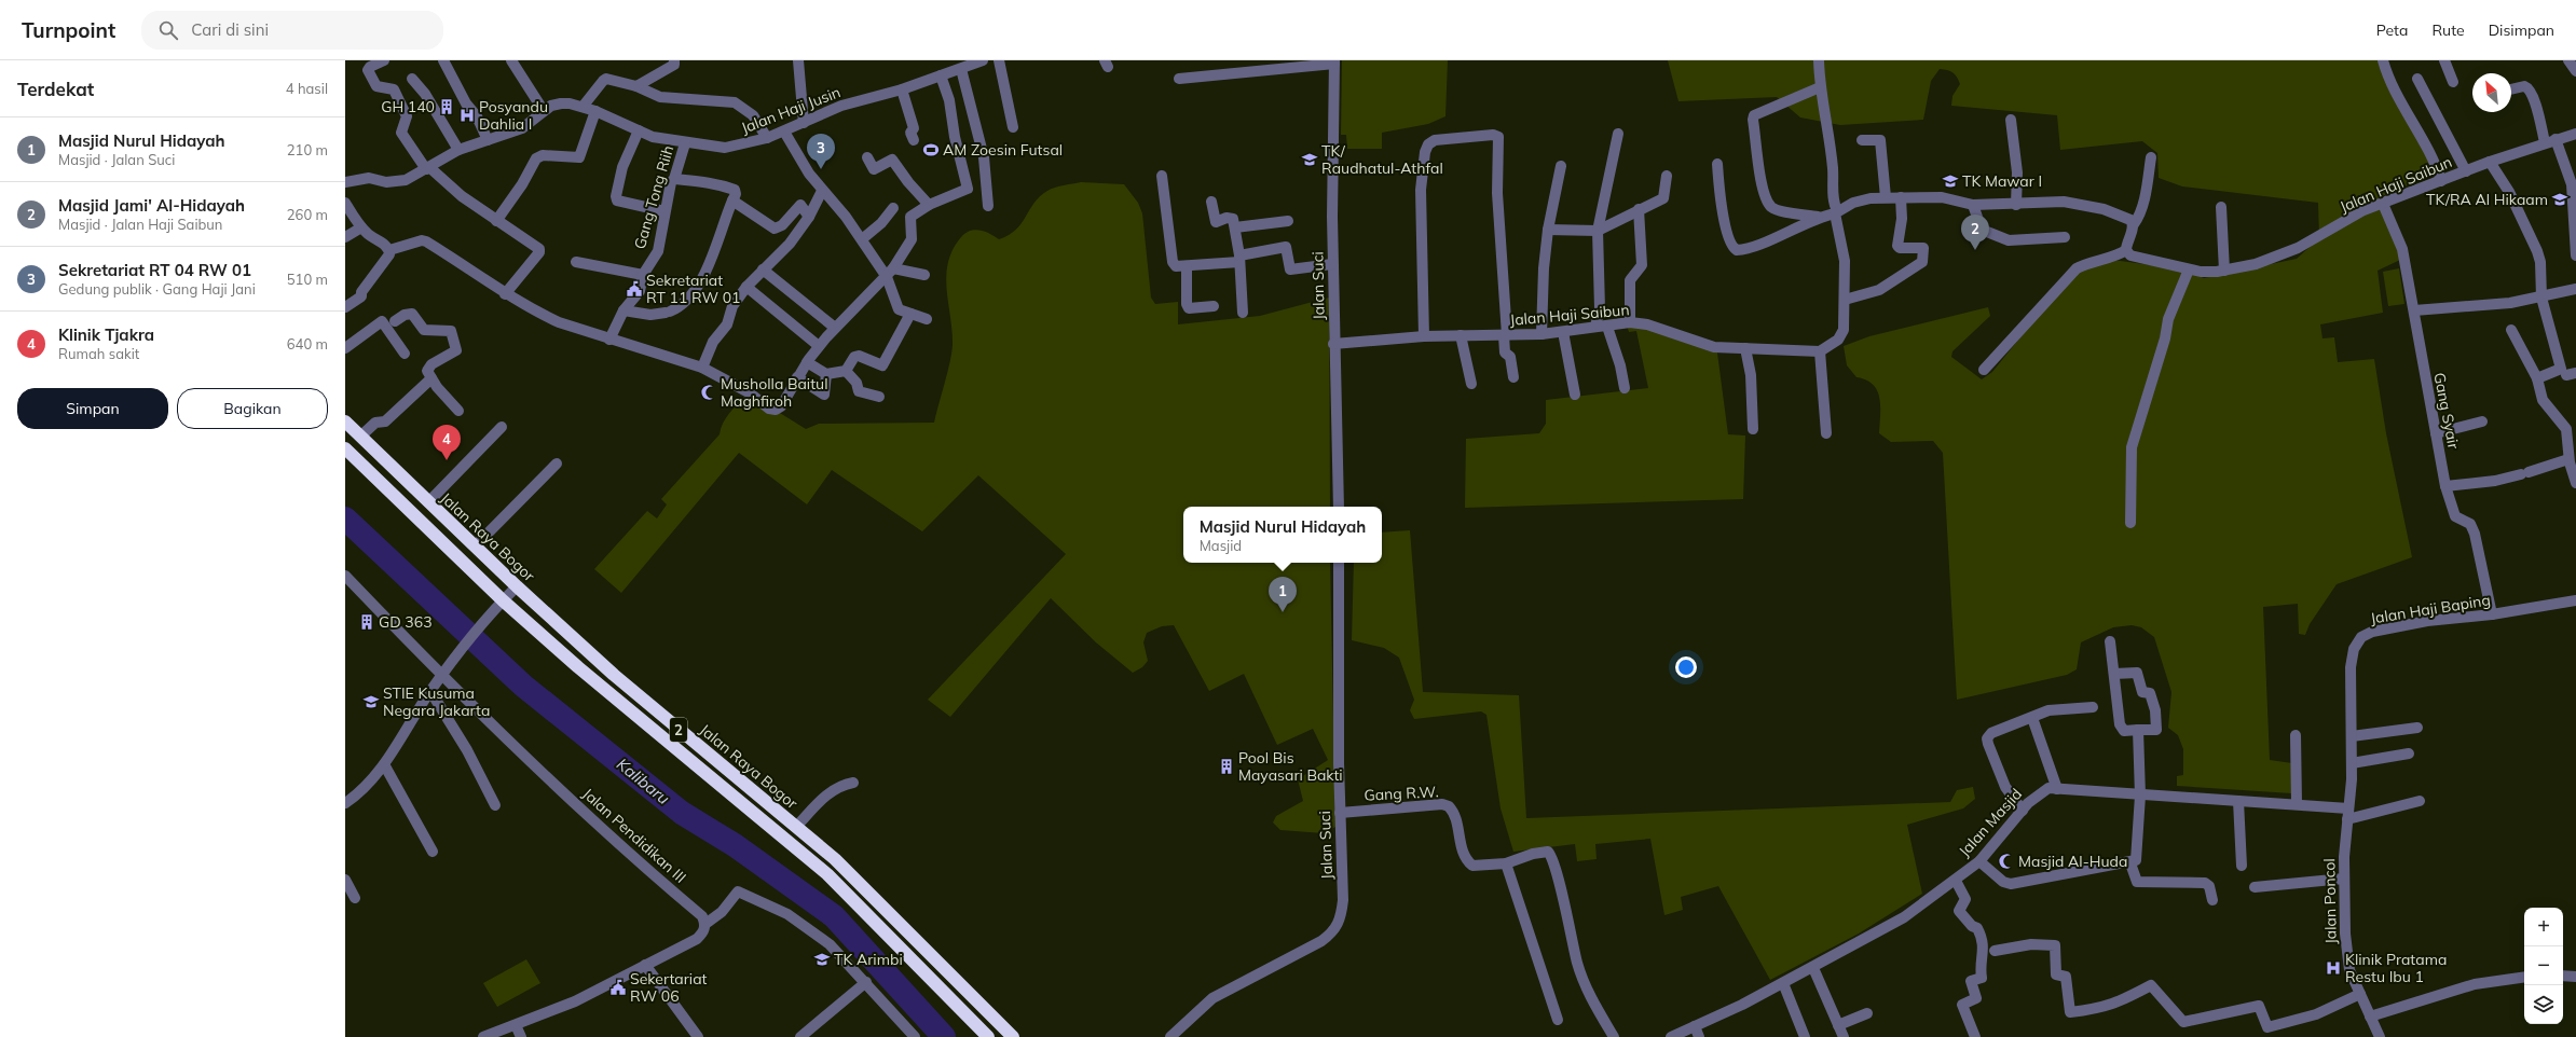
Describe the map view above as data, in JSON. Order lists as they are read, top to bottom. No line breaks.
{"streets":{"highway":["Jalan Raya Bogor","2"],"street":["Jalan Haji Jusin","Jalan Haji Saibun","Gang Tong Riih","Jalan Suci","Gang Syair","Jalan Haji Baping","Gang R.W.","Jalan Masjid","Jalan Pendidikan III","Jalan Poncol"]},"crossings":[["Jalan Haji Jusin","Gang Tong Riih"],["Jalan Haji Saibun","Jalan Suci"],["Jalan Haji Saibun","Gang Syair"],["Jalan Suci","Gang R.W."],["Gang Syair","Jalan Haji Baping"],["Jalan Haji Baping","Jalan Masjid"],["Jalan Haji Baping","Jalan Poncol"],["Jalan Masjid","Jalan Poncol"]],"water":["Kalibaru"],"places":{"building":["GH 140","GD 363","Pool Bis Mayasari Bakti"],"hospital":["Posyandu Dahlia I","Klinik Pratama Restu Ibu 1"],"sports":["AM Zoesin Futsal"],"school or university":["TK/ Raudhatul-Athfal","TK Mawar I","TK/RA Al Hikaam","STIE Kusuma Negara Jakarta","TK Arimbi"],"public building":["Sekretariat RT 11 RW 01","Sekertariat RW 06"],"mosque":["Musholla Baitul Maghfiroh","Masjid Al-Huda"]},"north":"top left","page":{"header":"Turnpoint","search":"Cari di sini","nav":["Peta","Rute","Disimpan"],"heading":["Terdekat","4 hasil"],"list":[{"mark":"1","name":"Masjid Nurul Hidayah","note":"Masjid · Jalan Suci","value":"210 m"},{"mark":"2","name":"Masjid Jami' Al-Hidayah","note":"Masjid · Jalan Haji Saibun","value":"260 m"},{"mark":"3","name":"Sekretariat RT 04 RW 01","note":"Gedung publik · Gang Haji Jani","value":"510 m"},{"mark":"4","name":"Klinik Tjakra","note":"Rumah sakit","value":"640 m"}],"pins":["3","2","4","1"],"buttons":["Simpan","Bagikan"],"popup":["Masjid Nurul Hidayah","Masjid"],"map_buttons":["+","−"]}}
